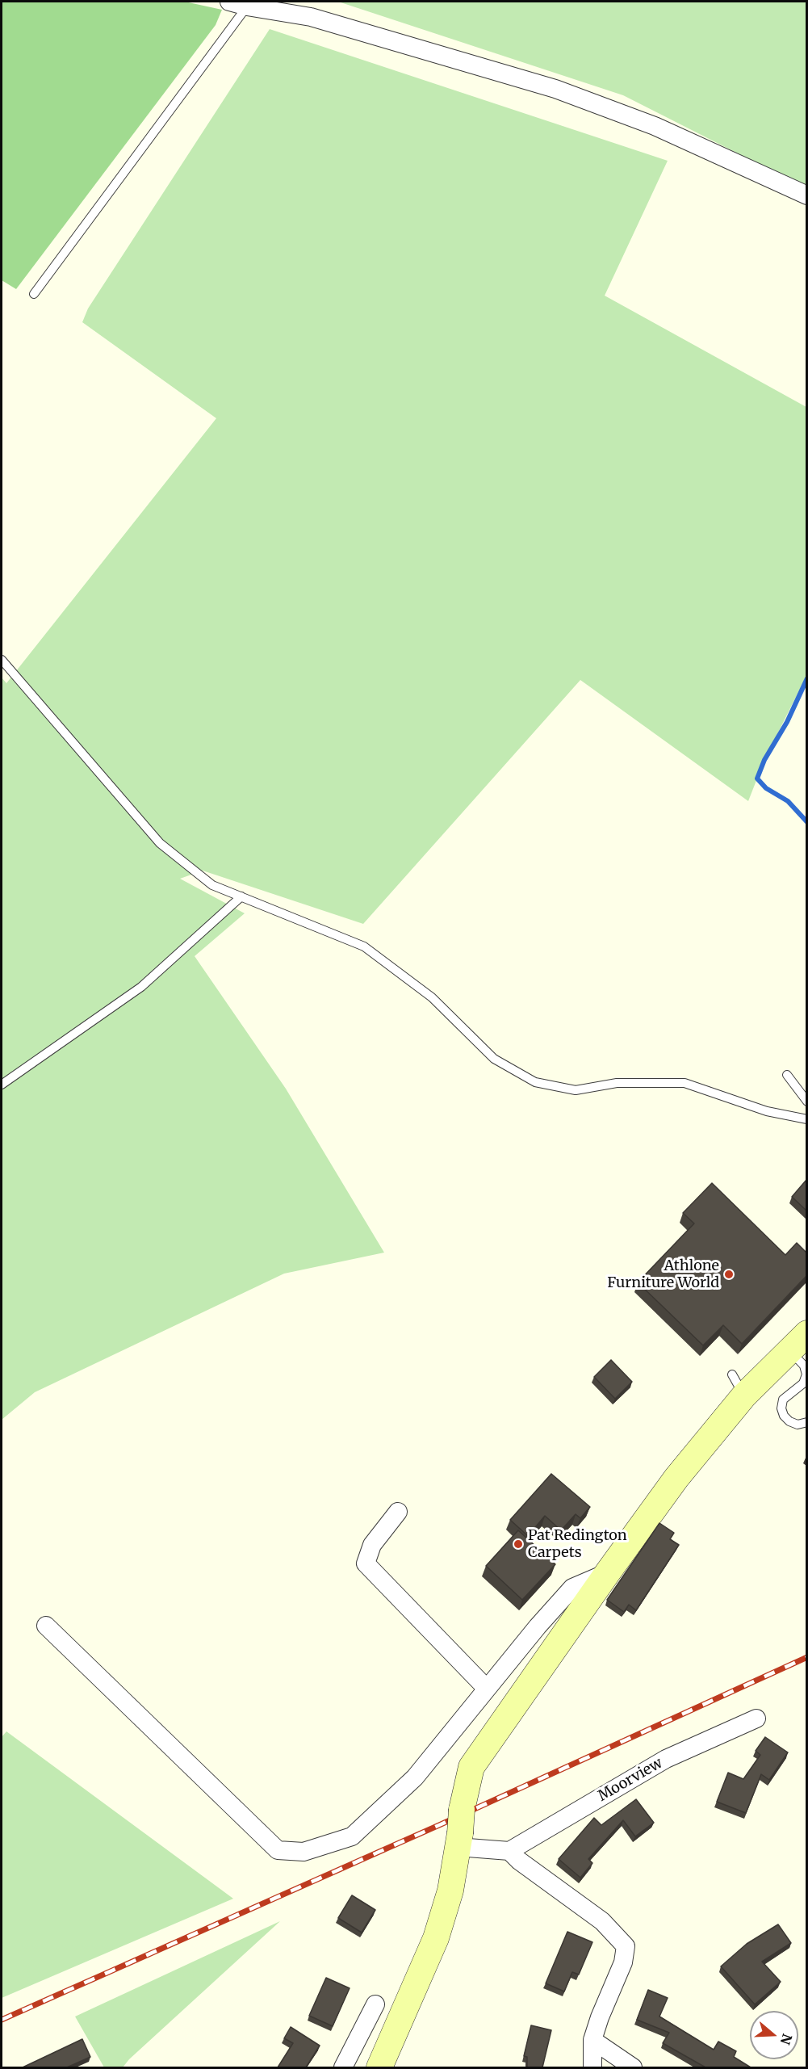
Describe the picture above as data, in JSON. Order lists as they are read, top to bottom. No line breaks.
{"streets":{"street":["Moorview"]},"places":["Athlone Furniture World","Pat Redington Carpets"],"north":"right"}
